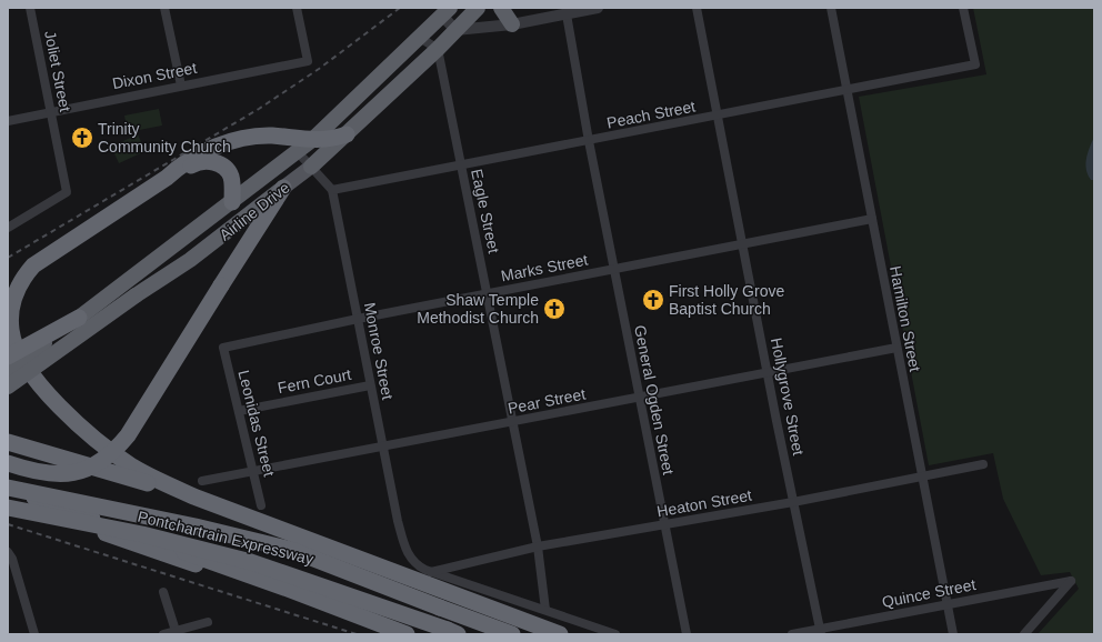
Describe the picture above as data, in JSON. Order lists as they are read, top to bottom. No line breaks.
{"streets":{"highway":["Airline Drive","Pontchartrain Expressway"],"street":["Joliet Street","Dixon Street","Peach Street","Eagle Street","Marks Street","Hamilton Street","Monroe Street","Fern Court","Hollygrove Street","General Ogden Street","Pear Street","Leonidas Street","Heaton Street","Quince Street"]},"crossings":[["Joliet Street","Dixon Street"],["Peach Street","Eagle Street"],["Peach Street","Hamilton Street"],["Peach Street","Monroe Street"],["Peach Street","Hollygrove Street"],["Peach Street","General Ogden Street"],["Airline Drive","Eagle Street"],["Eagle Street","Marks Street"],["Eagle Street","Pear Street"],["Eagle Street","Heaton Street"],["Marks Street","Hamilton Street"],["Marks Street","Monroe Street"],["Marks Street","Hollygrove Street"],["Marks Street","General Ogden Street"],["Marks Street","Leonidas Street"],["Hamilton Street","Pear Street"],["Hamilton Street","Heaton Street"],["Hamilton Street","Quince Street"],["Monroe Street","Fern Court"],["Monroe Street","Pear Street"],["Monroe Street","Heaton Street"],["Fern Court","Leonidas Street"],["Hollygrove Street","Pear Street"],["Hollygrove Street","Heaton Street"],["Hollygrove Street","Quince Street"],["General Ogden Street","Pear Street"],["General Ogden Street","Heaton Street"],["Pear Street","Leonidas Street"]],"places":{"church":["Trinity Community Church","First Holly Grove Baptist Church","Shaw Temple Methodist Church"]}}
